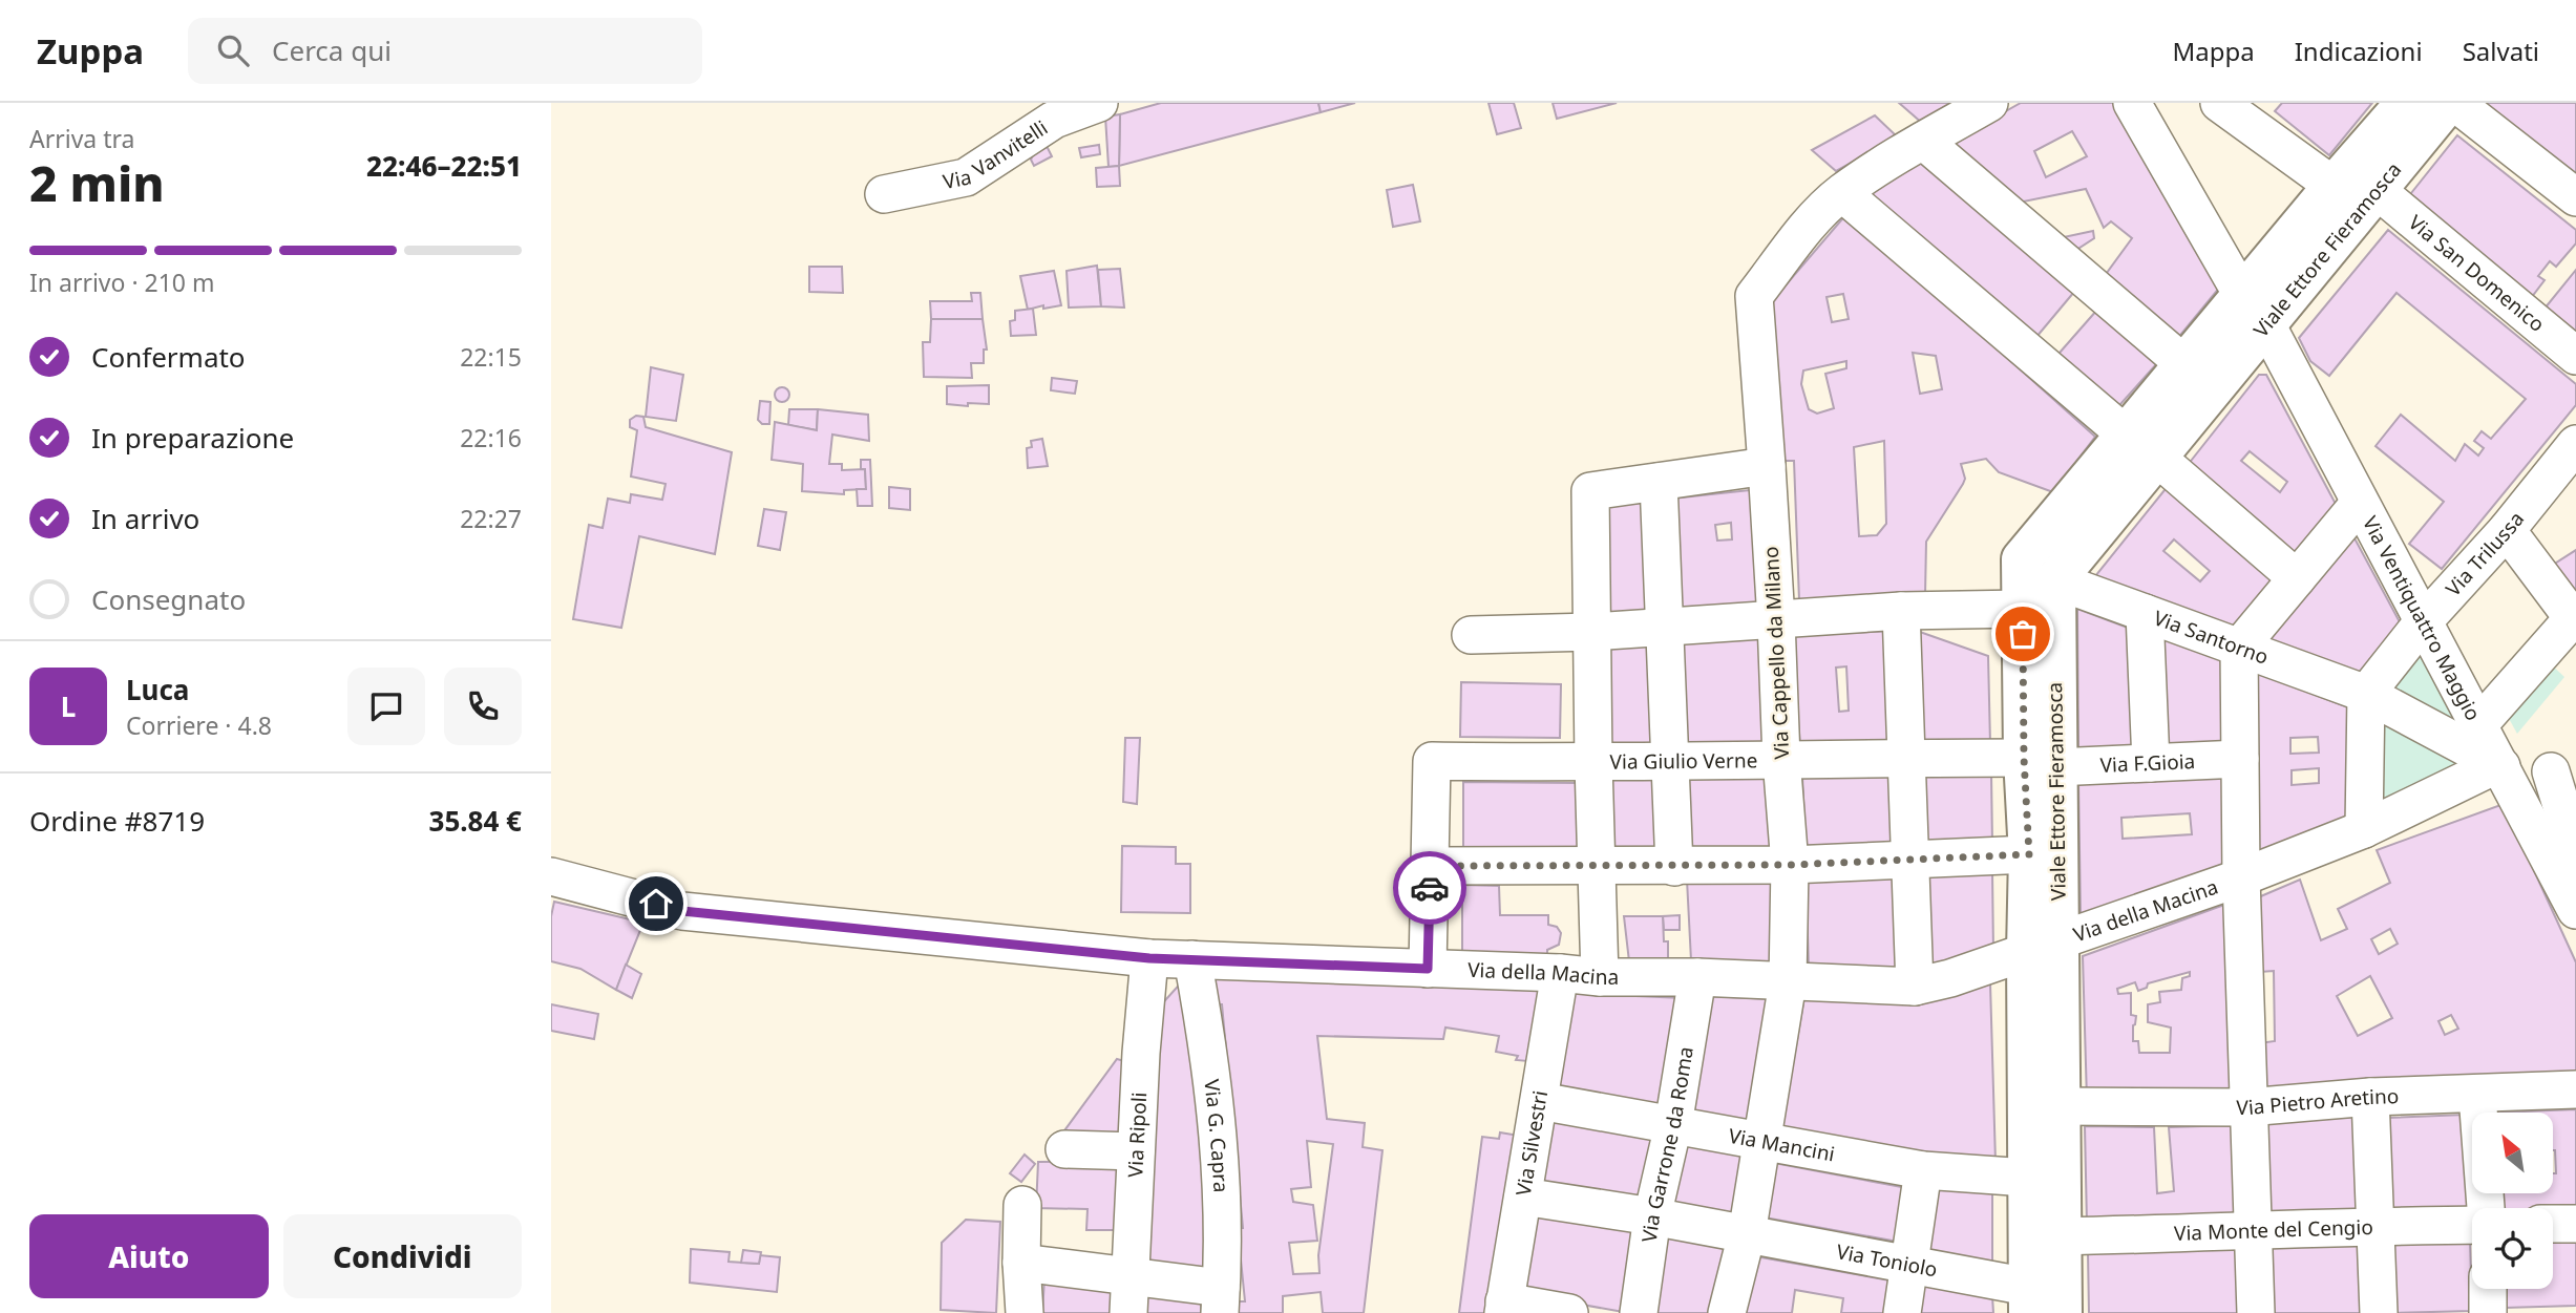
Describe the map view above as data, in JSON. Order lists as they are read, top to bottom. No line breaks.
{"streets":{"main road":["Viale Ettore Fieramosca"],"street":["Via Vanvitelli","Via San Domenico","Via Trilussa","Via Ventiquattro Maggio","Via Santorno","Via Cappello da Milano","Via Giulio Verne","Via F.Gioia","Via della Macina","Via Pietro Aretino","Via Ripoli","Via G. Capra","Via Silvestri","Via Garrone da Roma","Via Mancini","Via Monte del Cengio","Via Toniolo"]},"crossings":[["Viale Ettore Fieramosca","Via San Domenico"],["Viale Ettore Fieramosca","Via Ventiquattro Maggio"],["Viale Ettore Fieramosca","Via Santorno"],["Viale Ettore Fieramosca","Via Giulio Verne"],["Viale Ettore Fieramosca","Via F.Gioia"],["Viale Ettore Fieramosca","Via della Macina"],["Viale Ettore Fieramosca","Via Pietro Aretino"],["Viale Ettore Fieramosca","Via Mancini"],["Viale Ettore Fieramosca","Via Monte del Cengio"],["Viale Ettore Fieramosca","Via Toniolo"],["Via Trilussa","Via Ventiquattro Maggio"],["Via Trilussa","Via Santorno"],["Via Ventiquattro Maggio","Via Santorno"],["Via Ventiquattro Maggio","Via della Macina"],["Via Santorno","Via della Macina"],["Via Cappello da Milano","Via Giulio Verne"],["Via Cappello da Milano","Via della Macina"],["Via Cappello da Milano","Via Mancini"],["Via Cappello da Milano","Via Toniolo"],["Via Giulio Verne","Via F.Gioia"],["Via della Macina","Via Ripoli"],["Via della Macina","Via G. Capra"],["Via della Macina","Via Silvestri"],["Via della Macina","Via Garrone da Roma"],["Via Silvestri","Via Mancini"],["Via Silvestri","Via Toniolo"],["Via Garrone da Roma","Via Mancini"],["Via Garrone da Roma","Via Toniolo"]],"north":"top left","page":{"header":"Zuppa","search":"Cerca qui","nav":["Mappa","Indicazioni","Salvati"],"heading":["2 min","Arriva tra","22:46–22:51"],"panel":["Luca","Corriere · 4.8","Ordine #8719","35.84 €"],"bar":"In arrivo · 210 m","list":[["Confermato","22:15"],["In preparazione","22:16"],["In arrivo","22:27"],"Consegnato"],"round":"L","buttons":["Aiuto","Condividi"]}}
